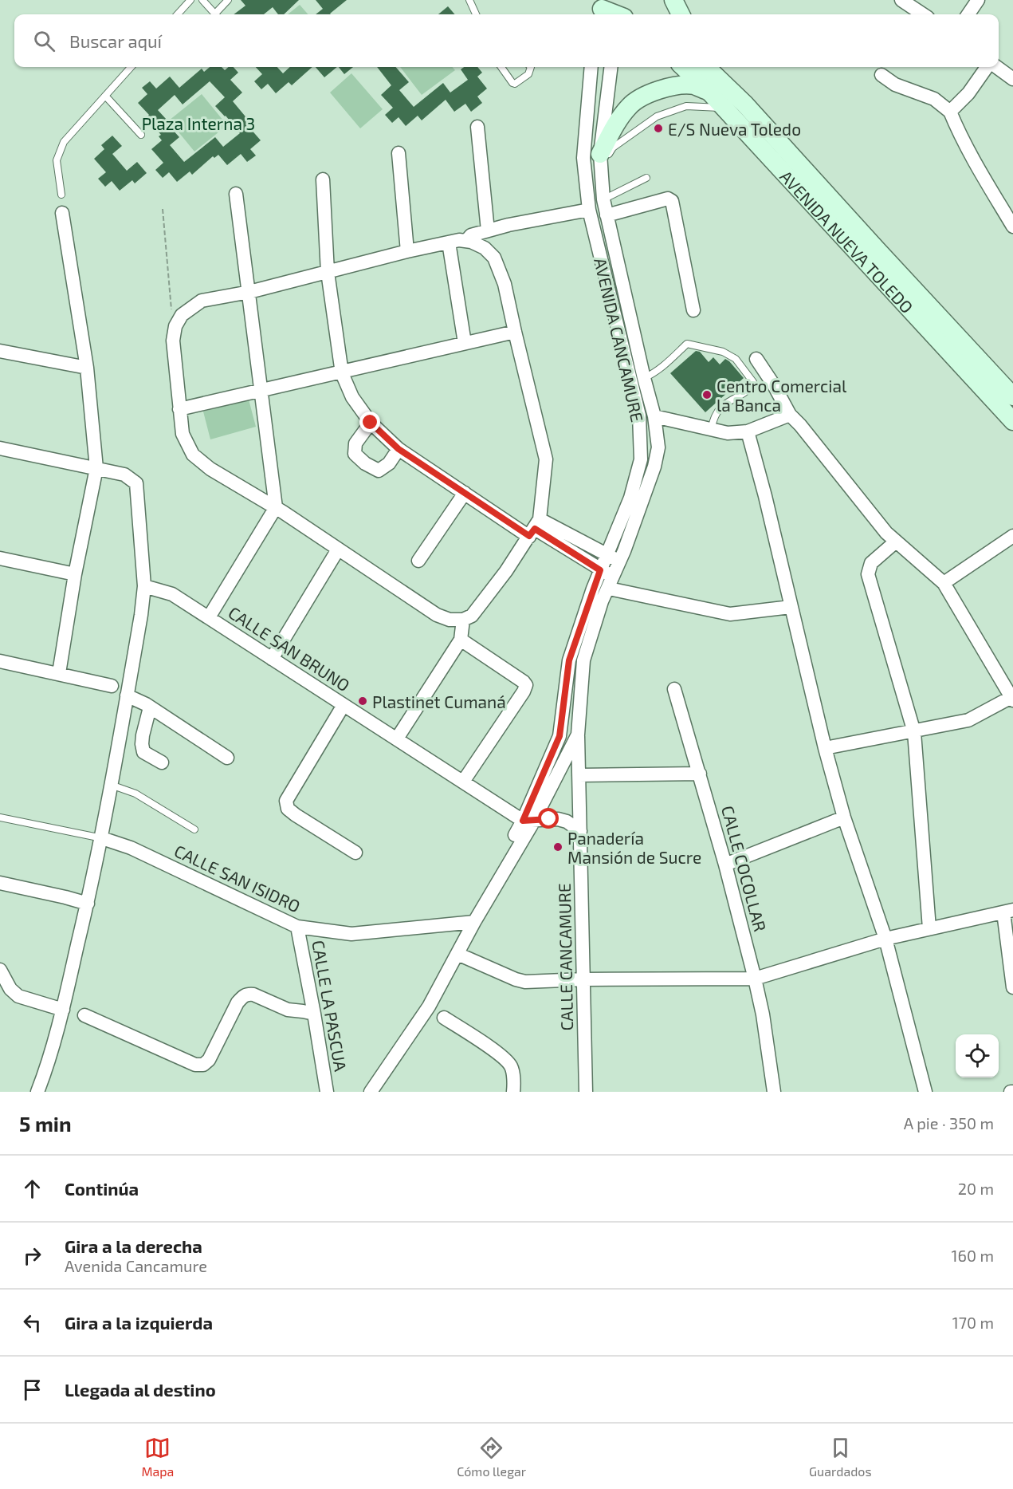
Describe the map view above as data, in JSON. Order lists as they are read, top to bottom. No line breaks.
{"streets":{"main road":["AVENIDA NUEVA TOLEDO"],"street":["AVENIDA CANCAMURE","CALLE SAN BRUNO","CALLE COCOLLAR","CALLE SAN ISIDRO","CALLE CANCAMURE","CALLE LA PASCUA"]},"crossings":[["AVENIDA CANCAMURE","CALLE SAN BRUNO"],["AVENIDA CANCAMURE","CALLE SAN ISIDRO"],["AVENIDA CANCAMURE","CALLE CANCAMURE"],["CALLE SAN ISIDRO","CALLE LA PASCUA"]],"parks":["Plaza Interna 3"],"places":["E/S Nueva Toledo","Centro Comercial la Banca","Plastinet Cumaná","Panadería Mansión de Sucre"],"page":{"search":"Buscar aquí","heading":["5 min","A pie · 350 m"],"list":[["Continúa","20 m"],["Gira a la derecha","Avenida Cancamure","160 m"],["Gira a la izquierda","170 m"],"Llegada al destino"],"nav":["Mapa","Cómo llegar","Guardados"]}}
